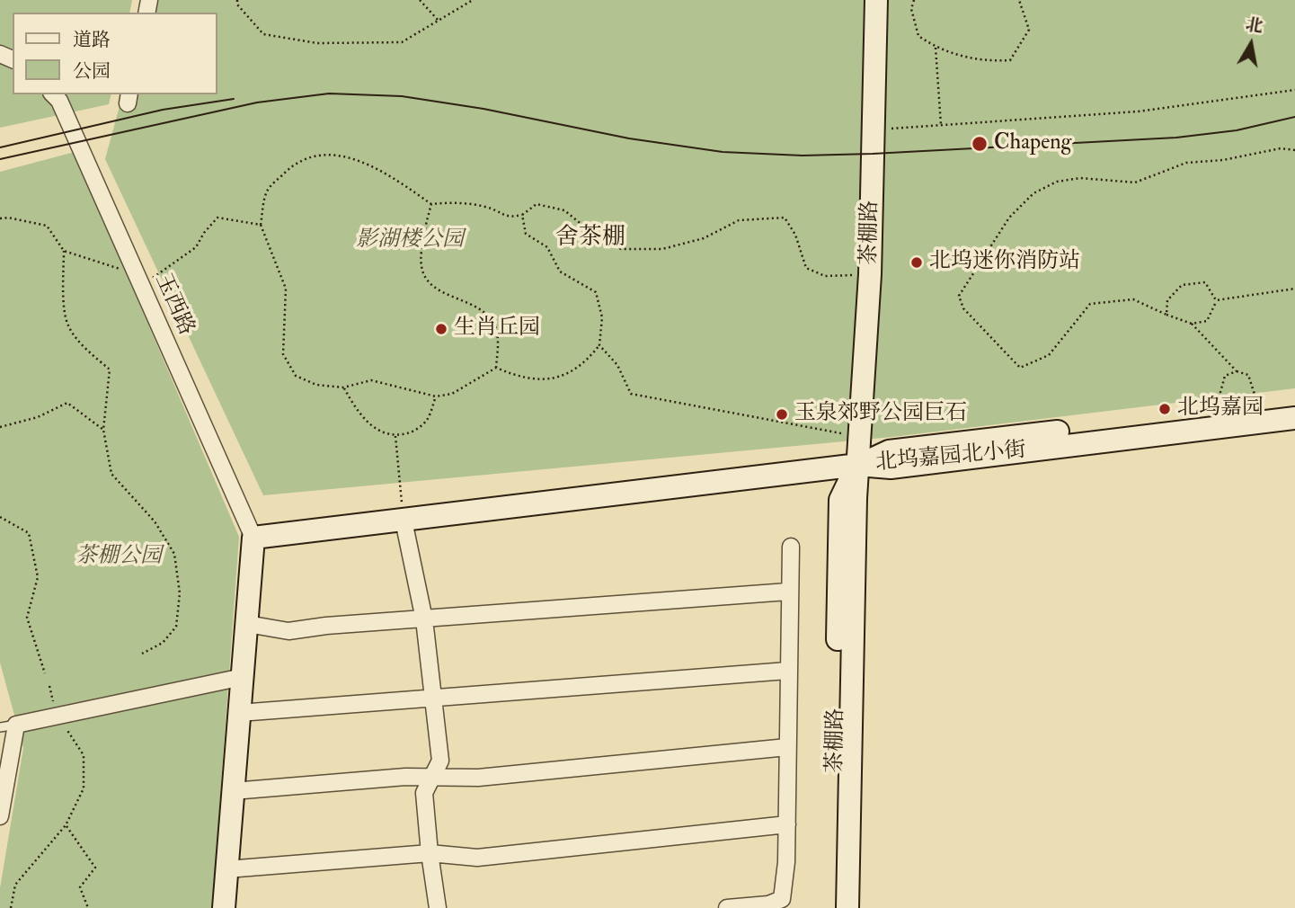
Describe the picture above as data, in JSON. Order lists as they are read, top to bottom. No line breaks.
{"streets":{"street":["茶棚路","玉西路","北坞嘉园北小街"]},"crossings":[["茶棚路","北坞嘉园北小街"]],"districts":["舍茶棚"],"parks":["影湖楼公园","茶棚公园"],"places":["Chapeng","北坞迷你消防站","生肖丘园","北坞嘉园","玉泉郊野公园巨石"],"legend":["道路","公园"],"north":"top"}
